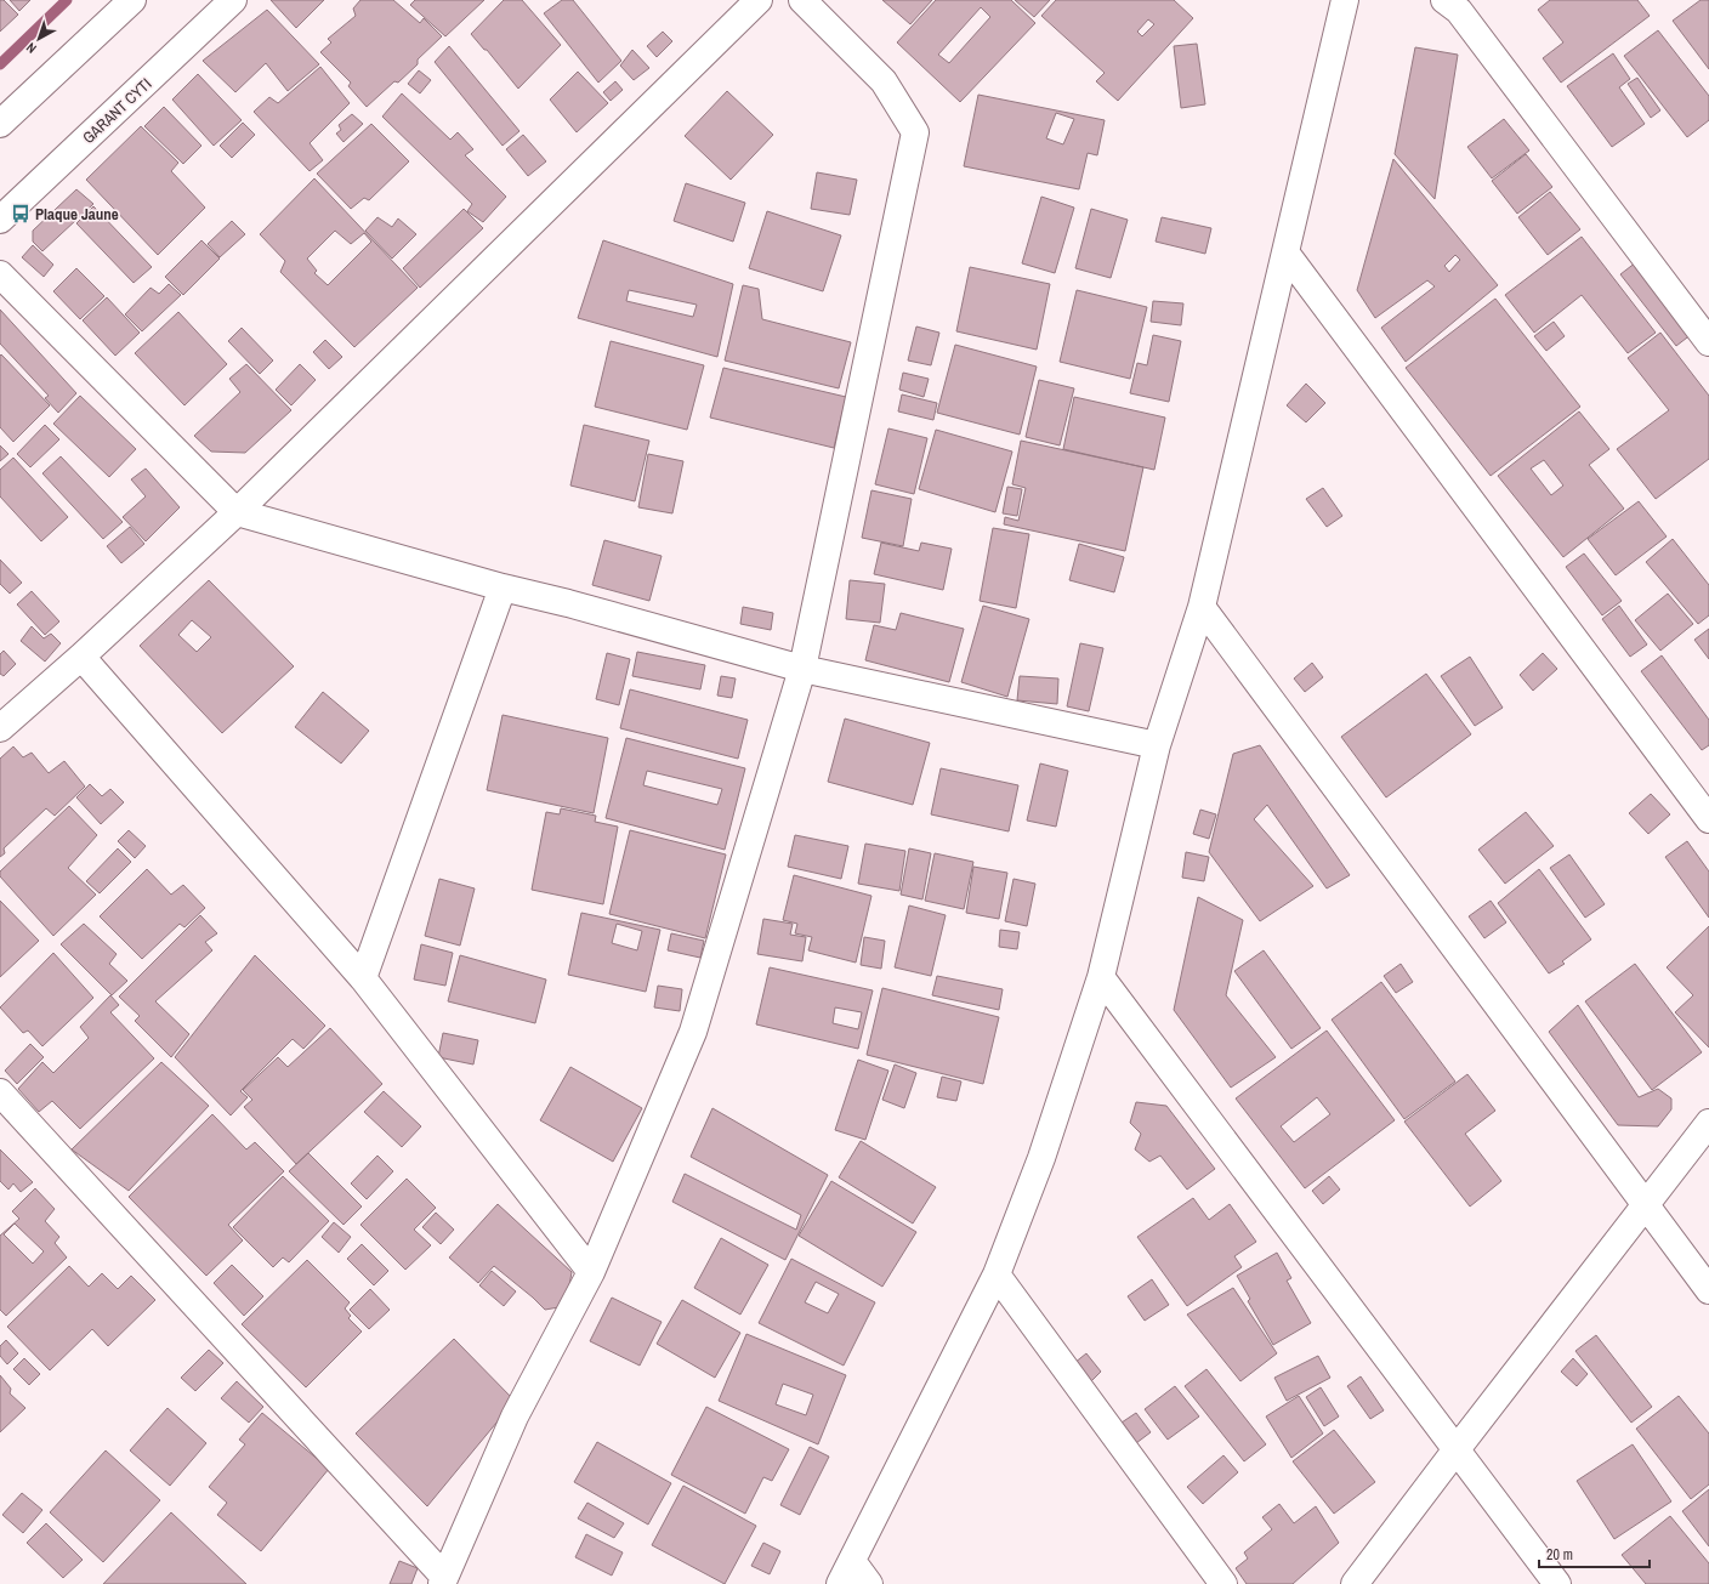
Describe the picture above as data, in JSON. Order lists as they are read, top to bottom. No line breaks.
{"streets":{"street":["GARANT CYTI"]},"places":{"bus stop":["Plaque Jaune"]},"scale_bar":"20 m","north":"bottom left"}
